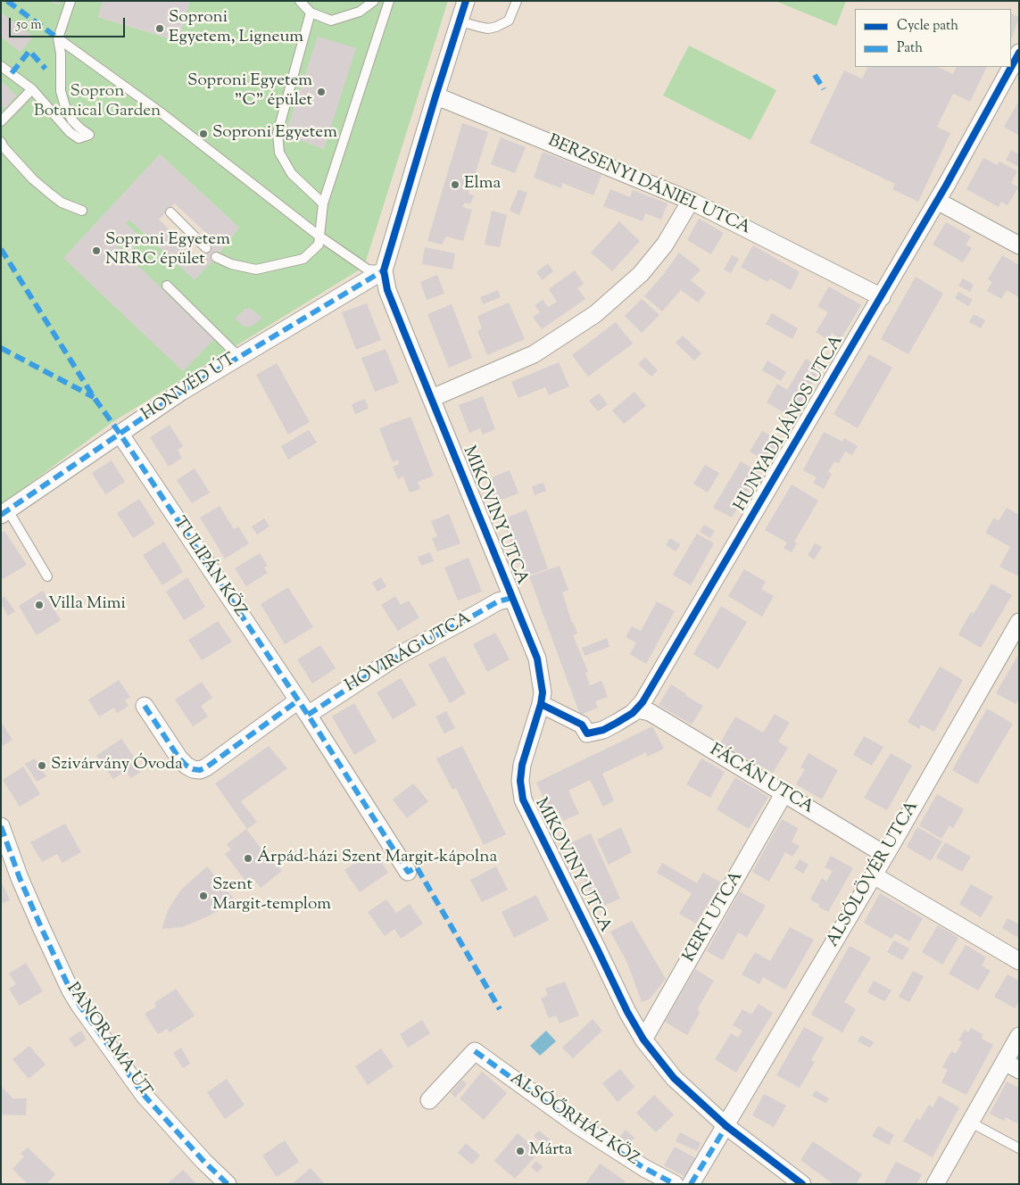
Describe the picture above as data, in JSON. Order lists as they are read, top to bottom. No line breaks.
{"streets":{"street":["BERZSENYI DÁNIEL UTCA","HONVÉD ÚT","HUNYADI JÁNOS UTCA","MIKOVINY UTCA","TULIPÁN KÖZ","HÓVIRÁG UTCA","FÁCÁN UTCA","ALSÓLÖVÉR UTCA","KERT UTCA","PANORÁMA ÚT","ALSÓŐRHÁZ KÖZ"]},"crossings":[["BERZSENYI DÁNIEL UTCA","HUNYADI JÁNOS UTCA"],["HONVÉD ÚT","MIKOVINY UTCA"],["HONVÉD ÚT","TULIPÁN KÖZ"],["HUNYADI JÁNOS UTCA","MIKOVINY UTCA"],["HUNYADI JÁNOS UTCA","FÁCÁN UTCA"],["MIKOVINY UTCA","HÓVIRÁG UTCA"],["MIKOVINY UTCA","ALSÓLÖVÉR UTCA"],["MIKOVINY UTCA","KERT UTCA"],["TULIPÁN KÖZ","HÓVIRÁG UTCA"],["FÁCÁN UTCA","ALSÓLÖVÉR UTCA"],["FÁCÁN UTCA","KERT UTCA"]],"parks":["Sopron Botanical Garden"],"places":["Soproni Egyetem, Ligneum","Soproni Egyetem \"C\" épület","Soproni Egyetem","Elma","Soproni Egyetem NRRC épület","Villa Mimi","Szivárvány Óvoda","Árpád-házi Szent Margit-kápolna","Szent Margit-templom","Márta"],"legend":["Cycle path","Path"],"scale_bar":"50 m"}
